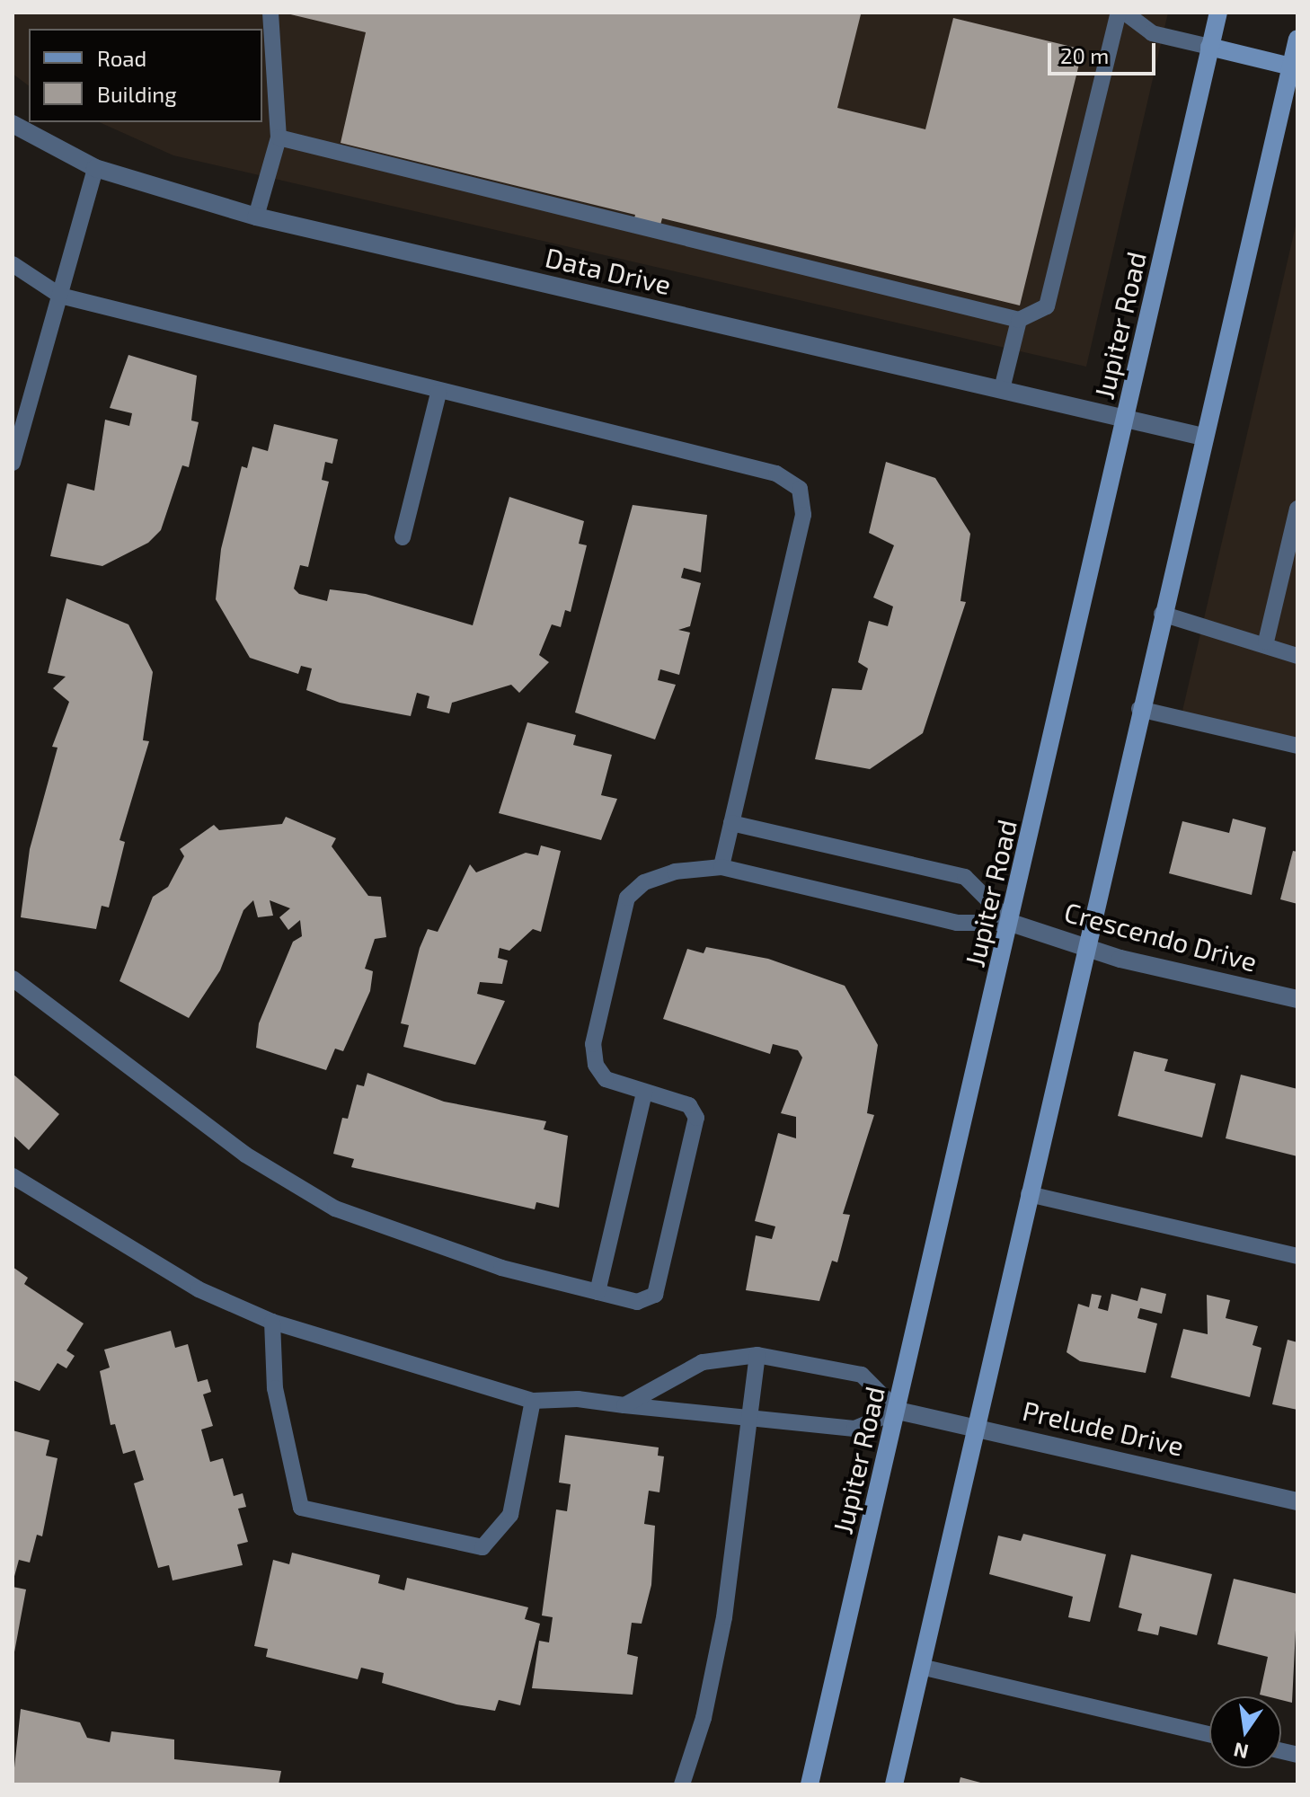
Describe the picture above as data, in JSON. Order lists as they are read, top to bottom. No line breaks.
{"streets":{"main road":["Jupiter Road"],"street":["Data Drive","Crescendo Drive","Prelude Drive"]},"crossings":[["Data Drive","Jupiter Road"],["Jupiter Road","Crescendo Drive"],["Jupiter Road","Prelude Drive"]],"legend":["Road","Building"],"scale_bar":"20 m","north":"bottom"}
